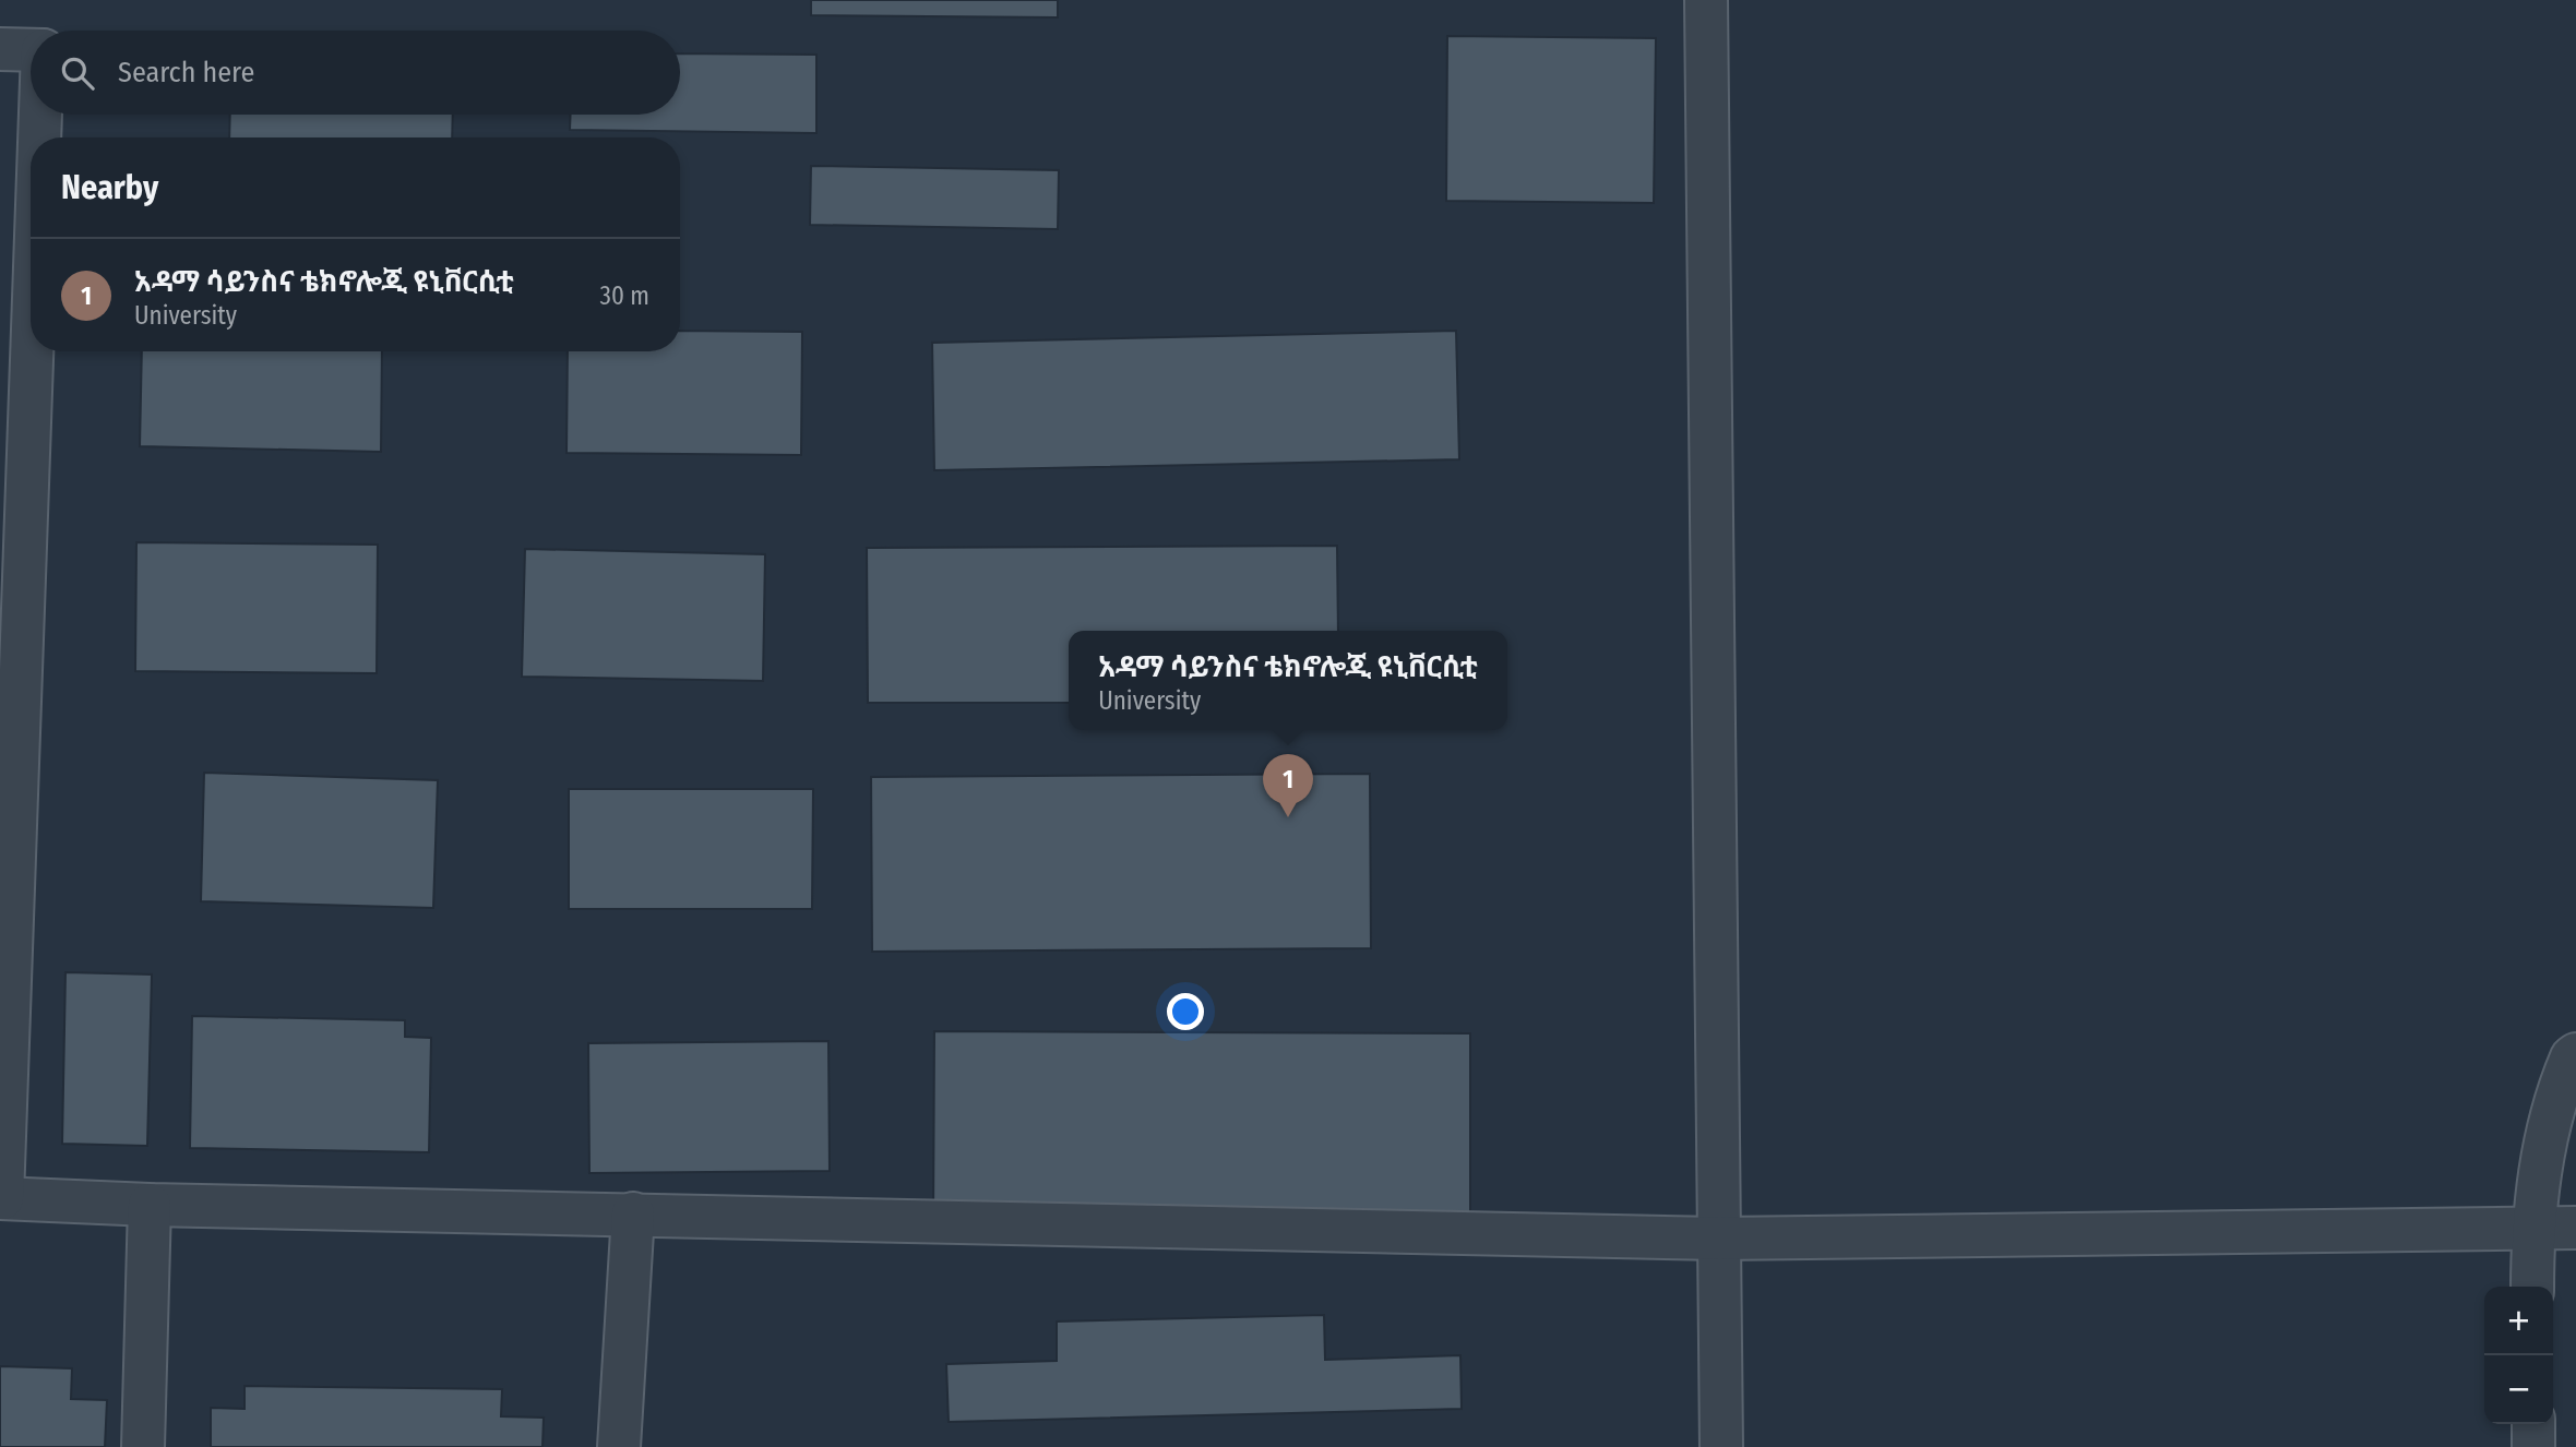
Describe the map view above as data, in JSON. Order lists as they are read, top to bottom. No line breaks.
{"page":{"search":"Search here","heading":"Nearby","list":[{"mark":"1","name":"አዳማ ሳይንስና ቴክኖሎጂ ዩኒቨርሲቲ","note":"University","value":"30 m"}],"popup":["አዳማ ሳይንስና ቴክኖሎጂ ዩኒቨርሲቲ","University"],"pins":"1","map_buttons":["+","−"]}}
